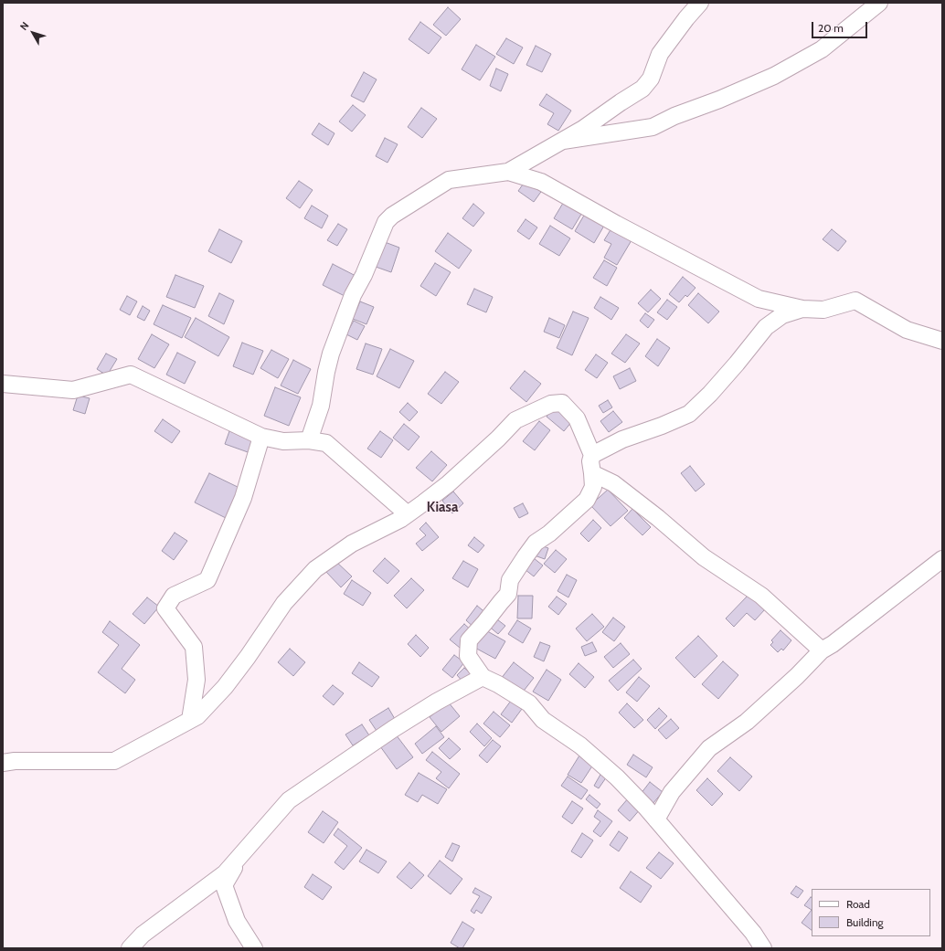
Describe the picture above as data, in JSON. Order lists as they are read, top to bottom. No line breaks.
{"districts":["Kiasa"],"legend":["Road","Building"],"scale_bar":"20 m","north":"top left"}
